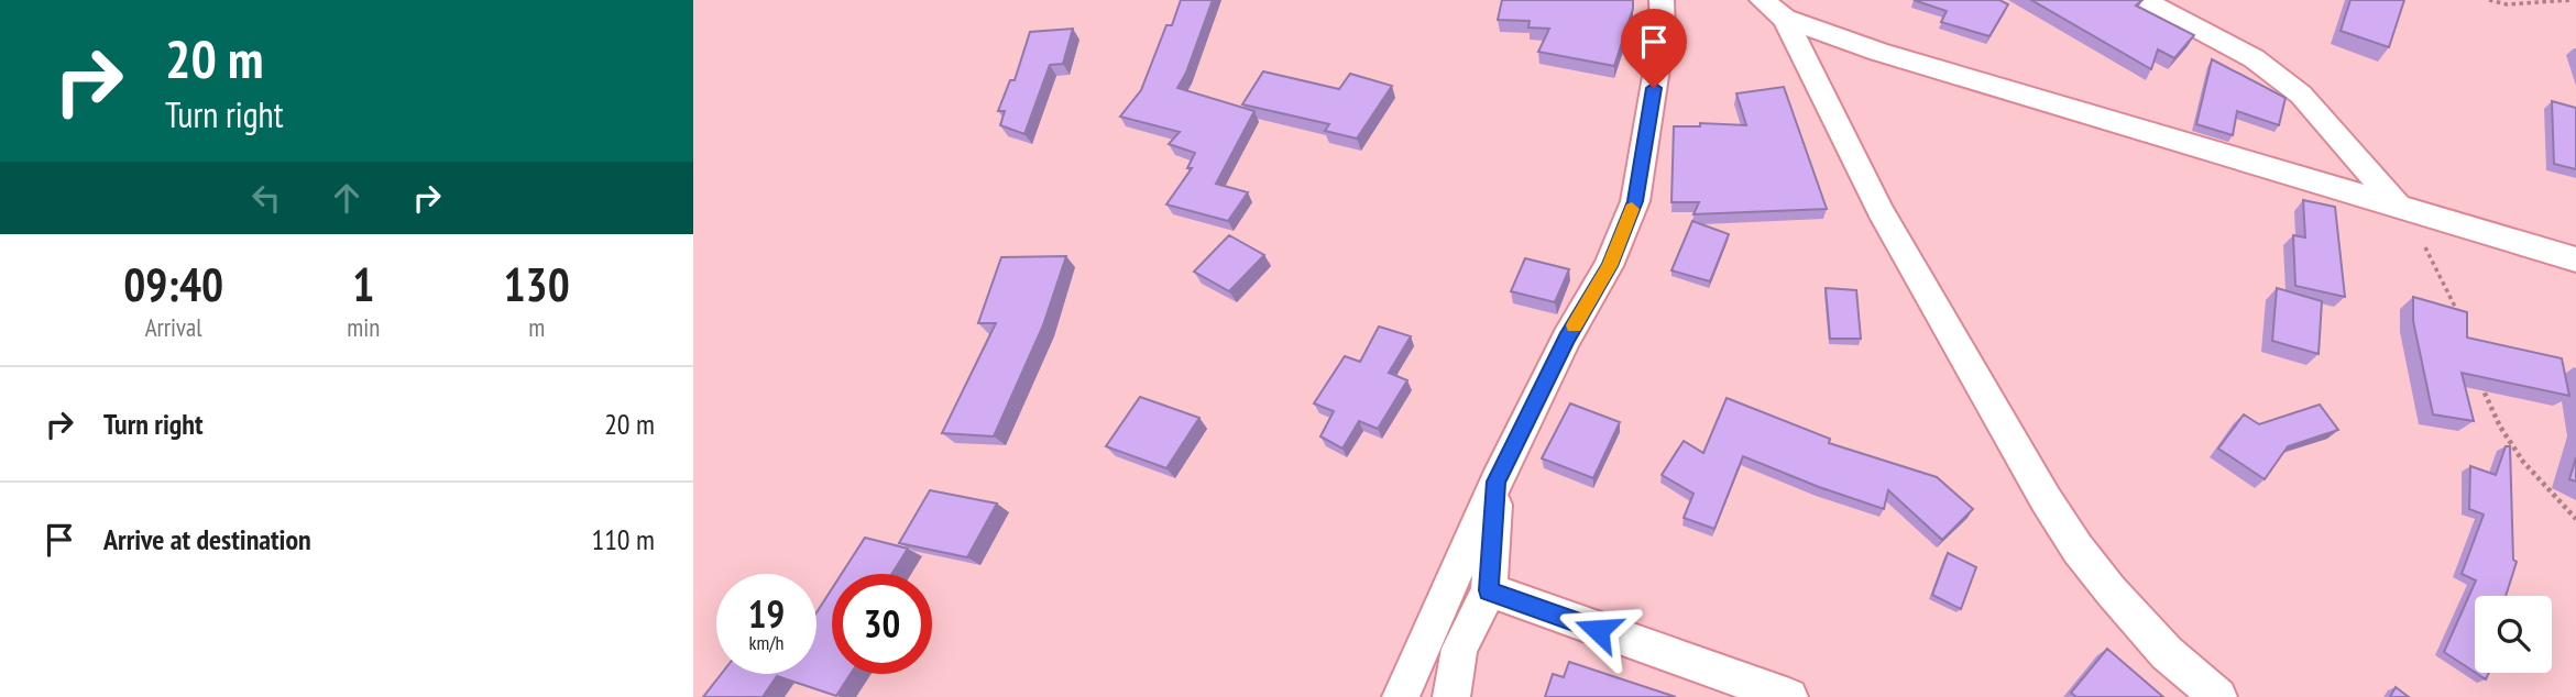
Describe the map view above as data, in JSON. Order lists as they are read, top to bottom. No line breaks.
{"page":{"turn":["20 m","Turn right"],"eta":["09:40","Arrival","1","min","130","m"],"list":[{"name":"Turn right","value":"20 m"},{"name":"Arrive at destination","value":"110 m"}],"speed":"19 km/h","limit":"30"}}
